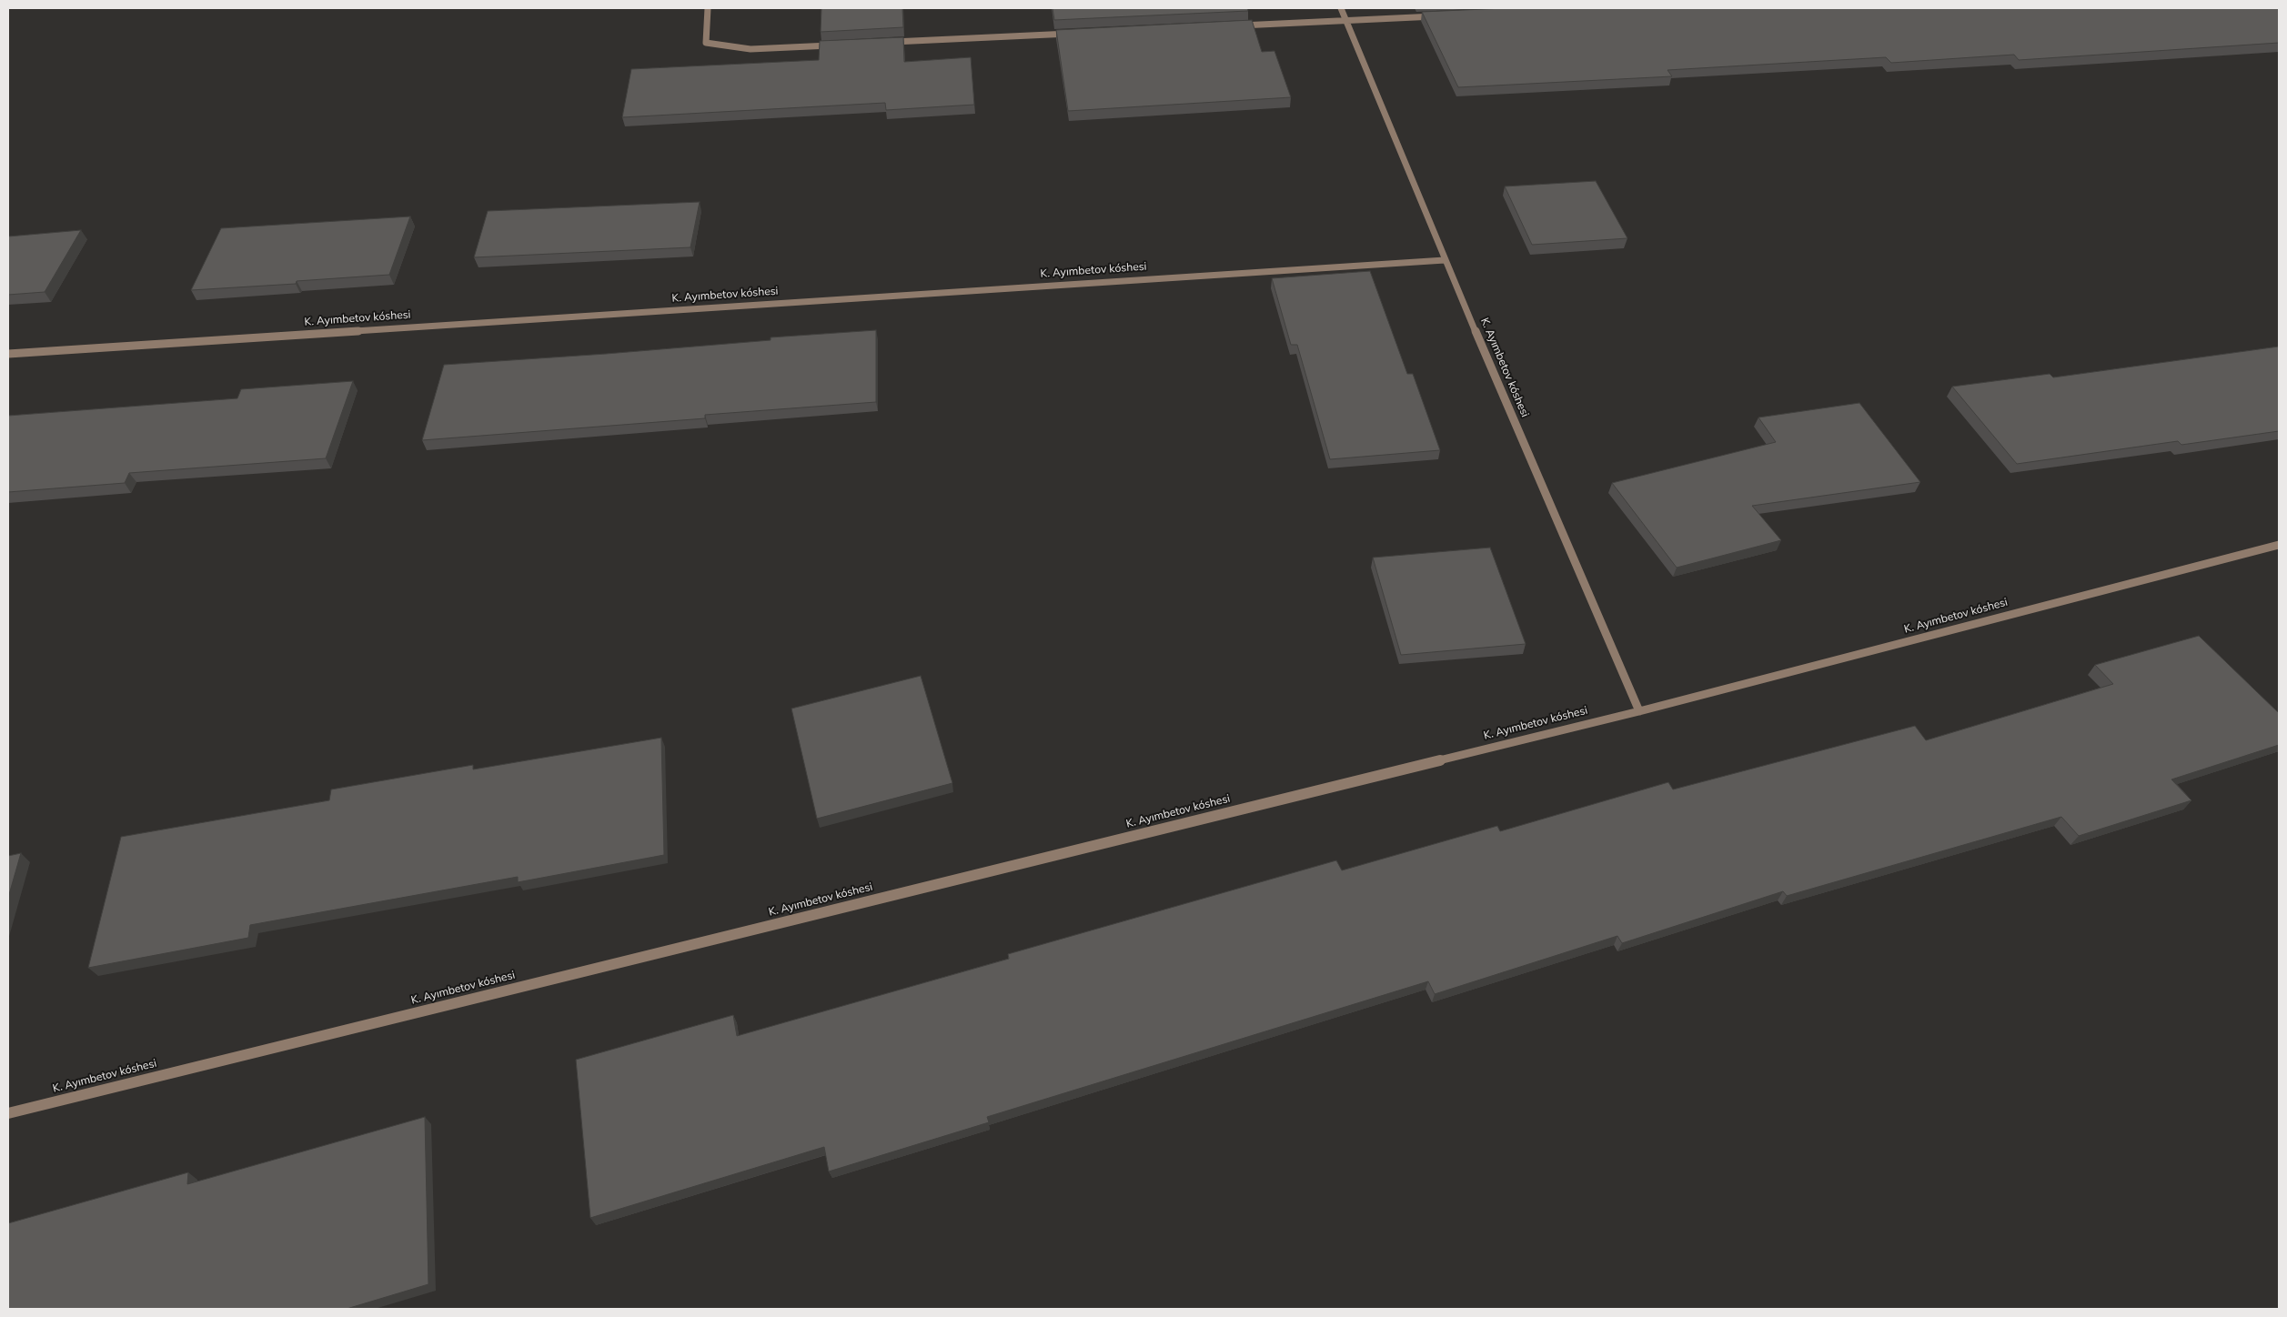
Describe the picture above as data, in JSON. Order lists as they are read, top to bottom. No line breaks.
{"streets":{"street":["K. Ayımbetov kóshesi"]}}
